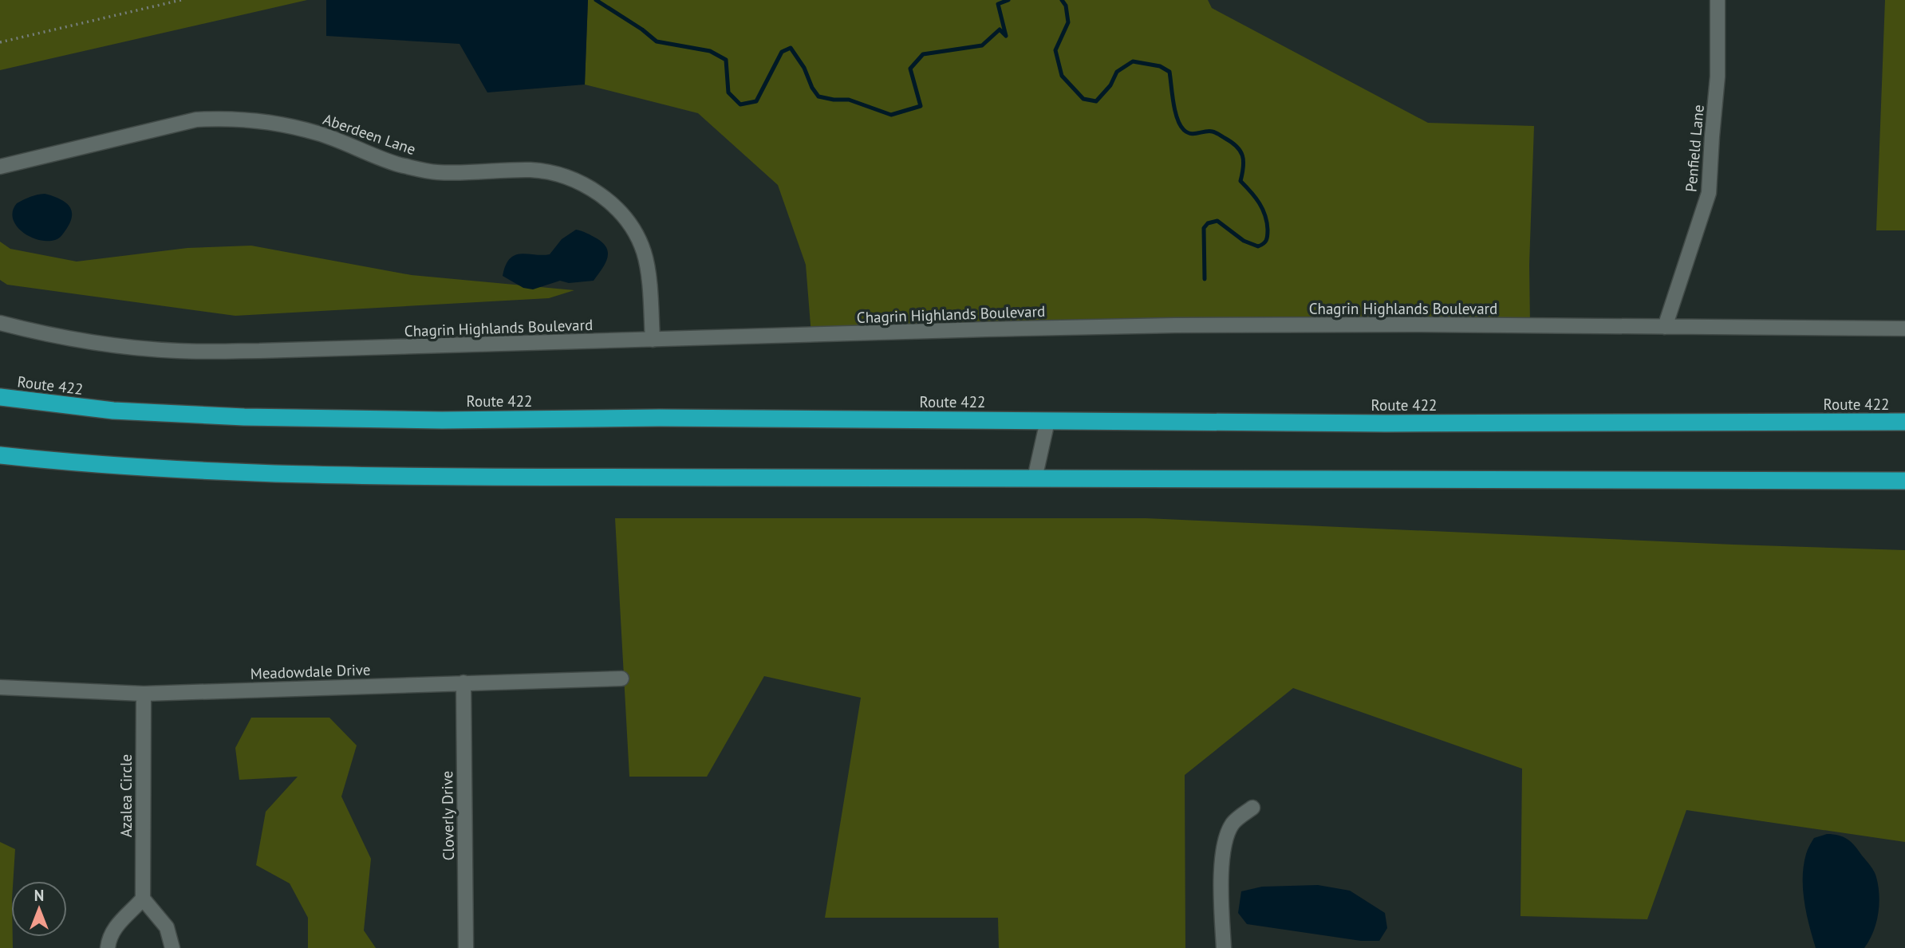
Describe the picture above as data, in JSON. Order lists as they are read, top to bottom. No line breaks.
{"streets":{"highway":["Route 422"],"street":["Aberdeen Lane","Penfield Lane","Chagrin Highlands Boulevard","Meadowdale Drive","Azalea Circle","Cloverly Drive"]},"crossings":[["Aberdeen Lane","Chagrin Highlands Boulevard"],["Penfield Lane","Chagrin Highlands Boulevard"],["Meadowdale Drive","Azalea Circle"],["Meadowdale Drive","Cloverly Drive"]],"north":"top"}
